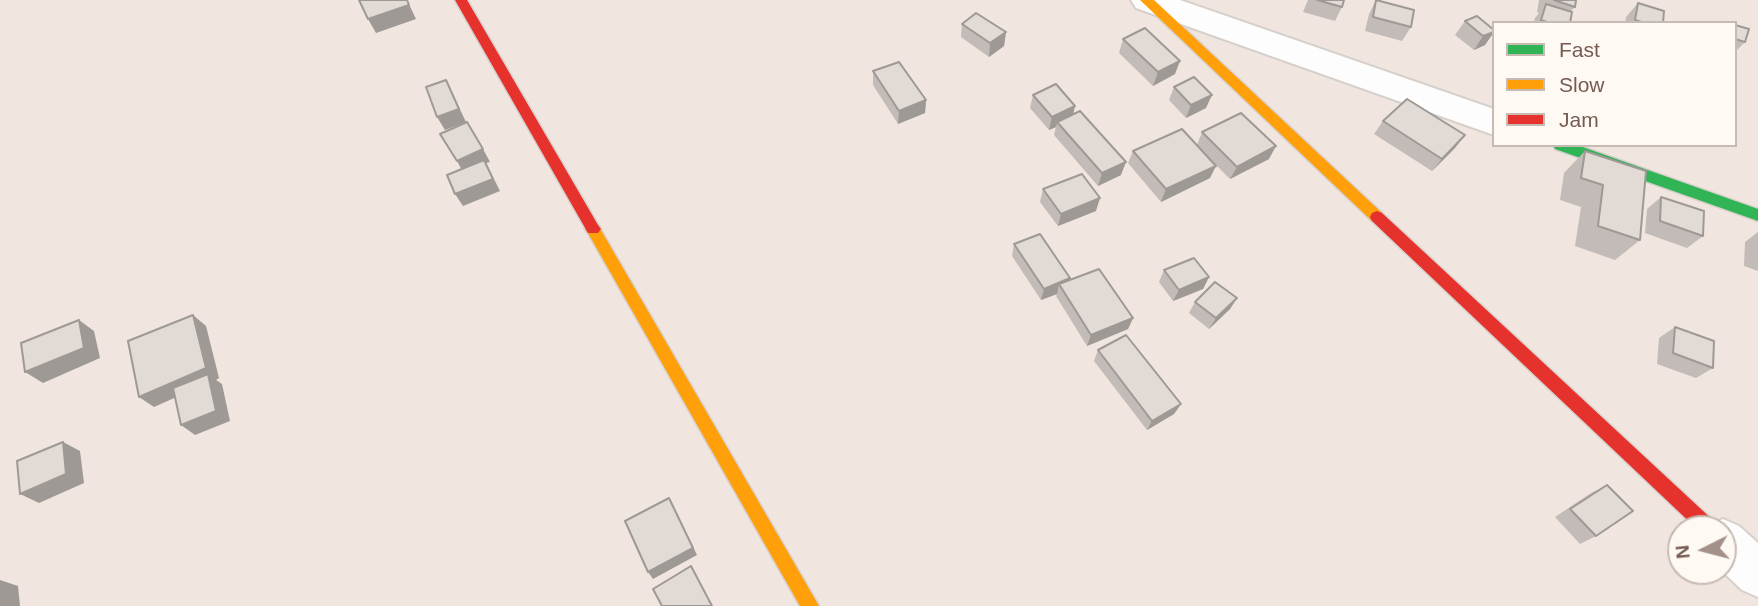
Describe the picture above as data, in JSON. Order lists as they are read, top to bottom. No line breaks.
{"legend":["Fast","Slow","Jam"],"north":"left"}
